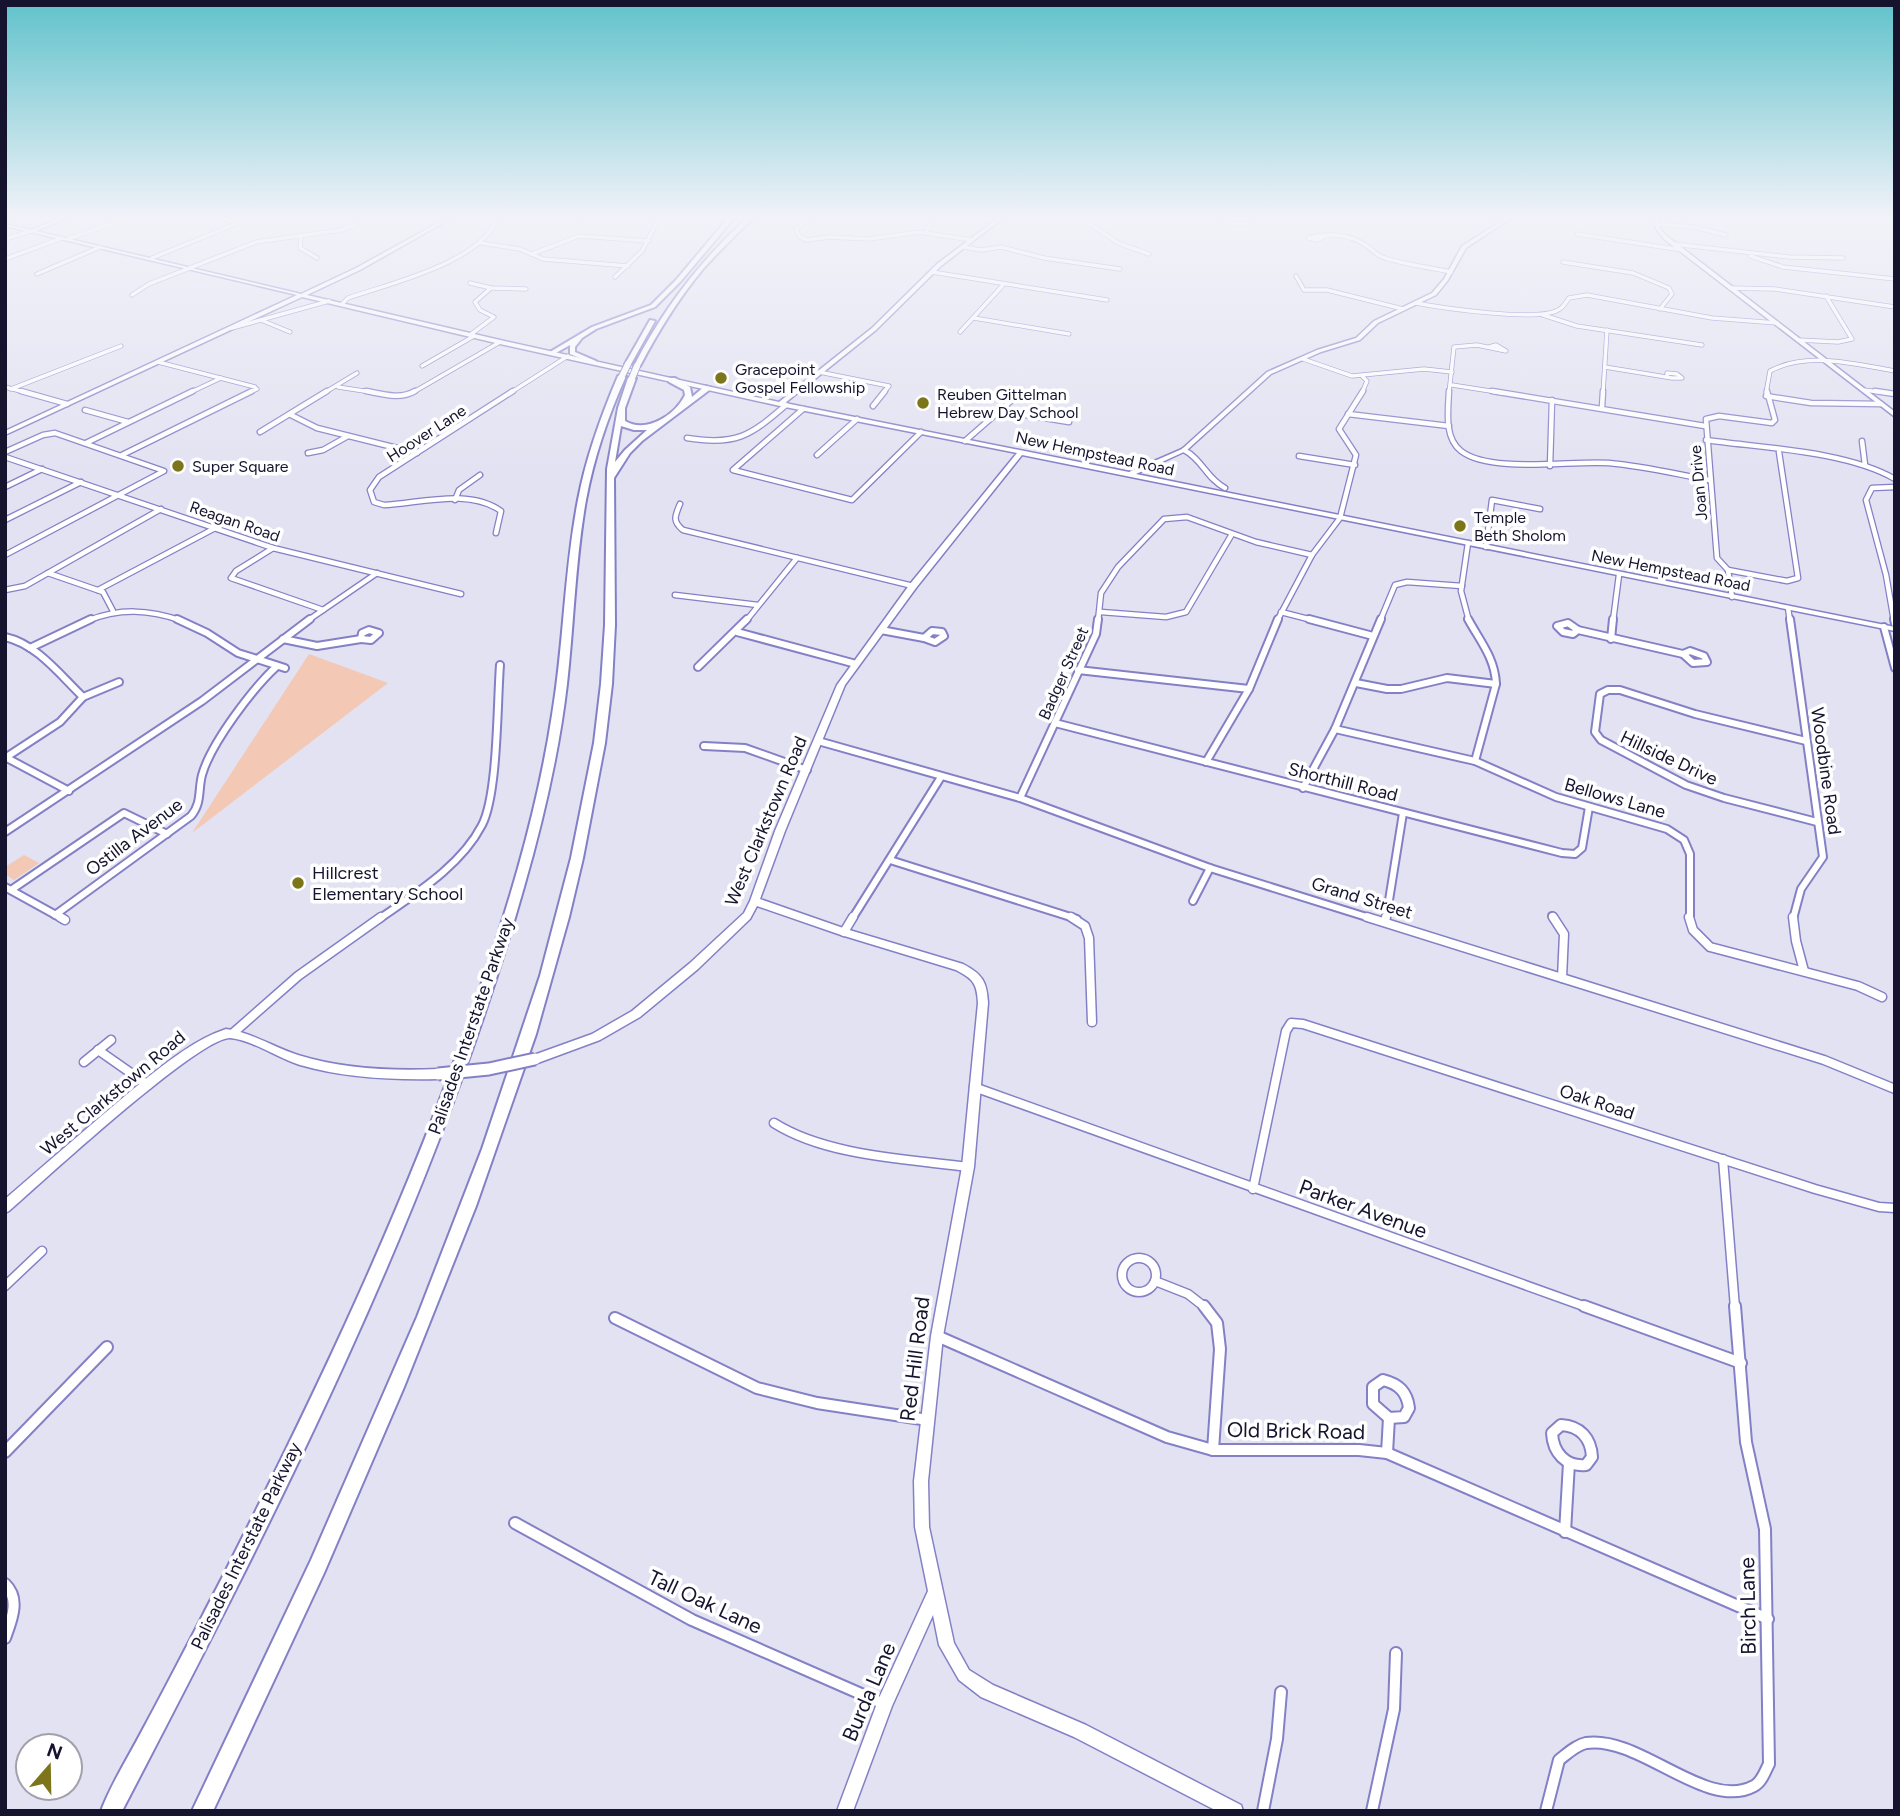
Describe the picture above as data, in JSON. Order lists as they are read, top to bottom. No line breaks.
{"streets":{"highway":["Palisades Interstate Parkway"],"street":["Hoover Lane","New Hempstead Road","Joan Drive","Reagan Road","Badger Street","Hillside Drive","Woodbine Road","Shorthill Road","Bellows Lane","West Clarkstown Road","Ostilla Avenue","Grand Street","Oak Road","Parker Avenue","Red Hill Road","Old Brick Road","Tall Oak Lane","Birch Lane","Burda Lane"]},"crossings":[["Hoover Lane","New Hempstead Road"],["New Hempstead Road","Joan Drive"],["New Hempstead Road","Woodbine Road"],["New Hempstead Road","West Clarkstown Road"],["Badger Street","Shorthill Road"],["Badger Street","Grand Street"],["Hillside Drive","Woodbine Road"],["Woodbine Road","Bellows Lane"],["Shorthill Road","Bellows Lane"],["West Clarkstown Road","Grand Street"],["West Clarkstown Road","Red Hill Road"],["Oak Road","Parker Avenue"],["Oak Road","Birch Lane"],["Parker Avenue","Red Hill Road"],["Parker Avenue","Birch Lane"],["Red Hill Road","Old Brick Road"],["Red Hill Road","Burda Lane"],["Old Brick Road","Birch Lane"],["Tall Oak Lane","Burda Lane"]],"places":["Gracepoint Gospel Fellowship","Reuben Gittelman Hebrew Day School","Super Square","Temple Beth Sholom","Hillcrest Elementary School"],"north":"top"}
